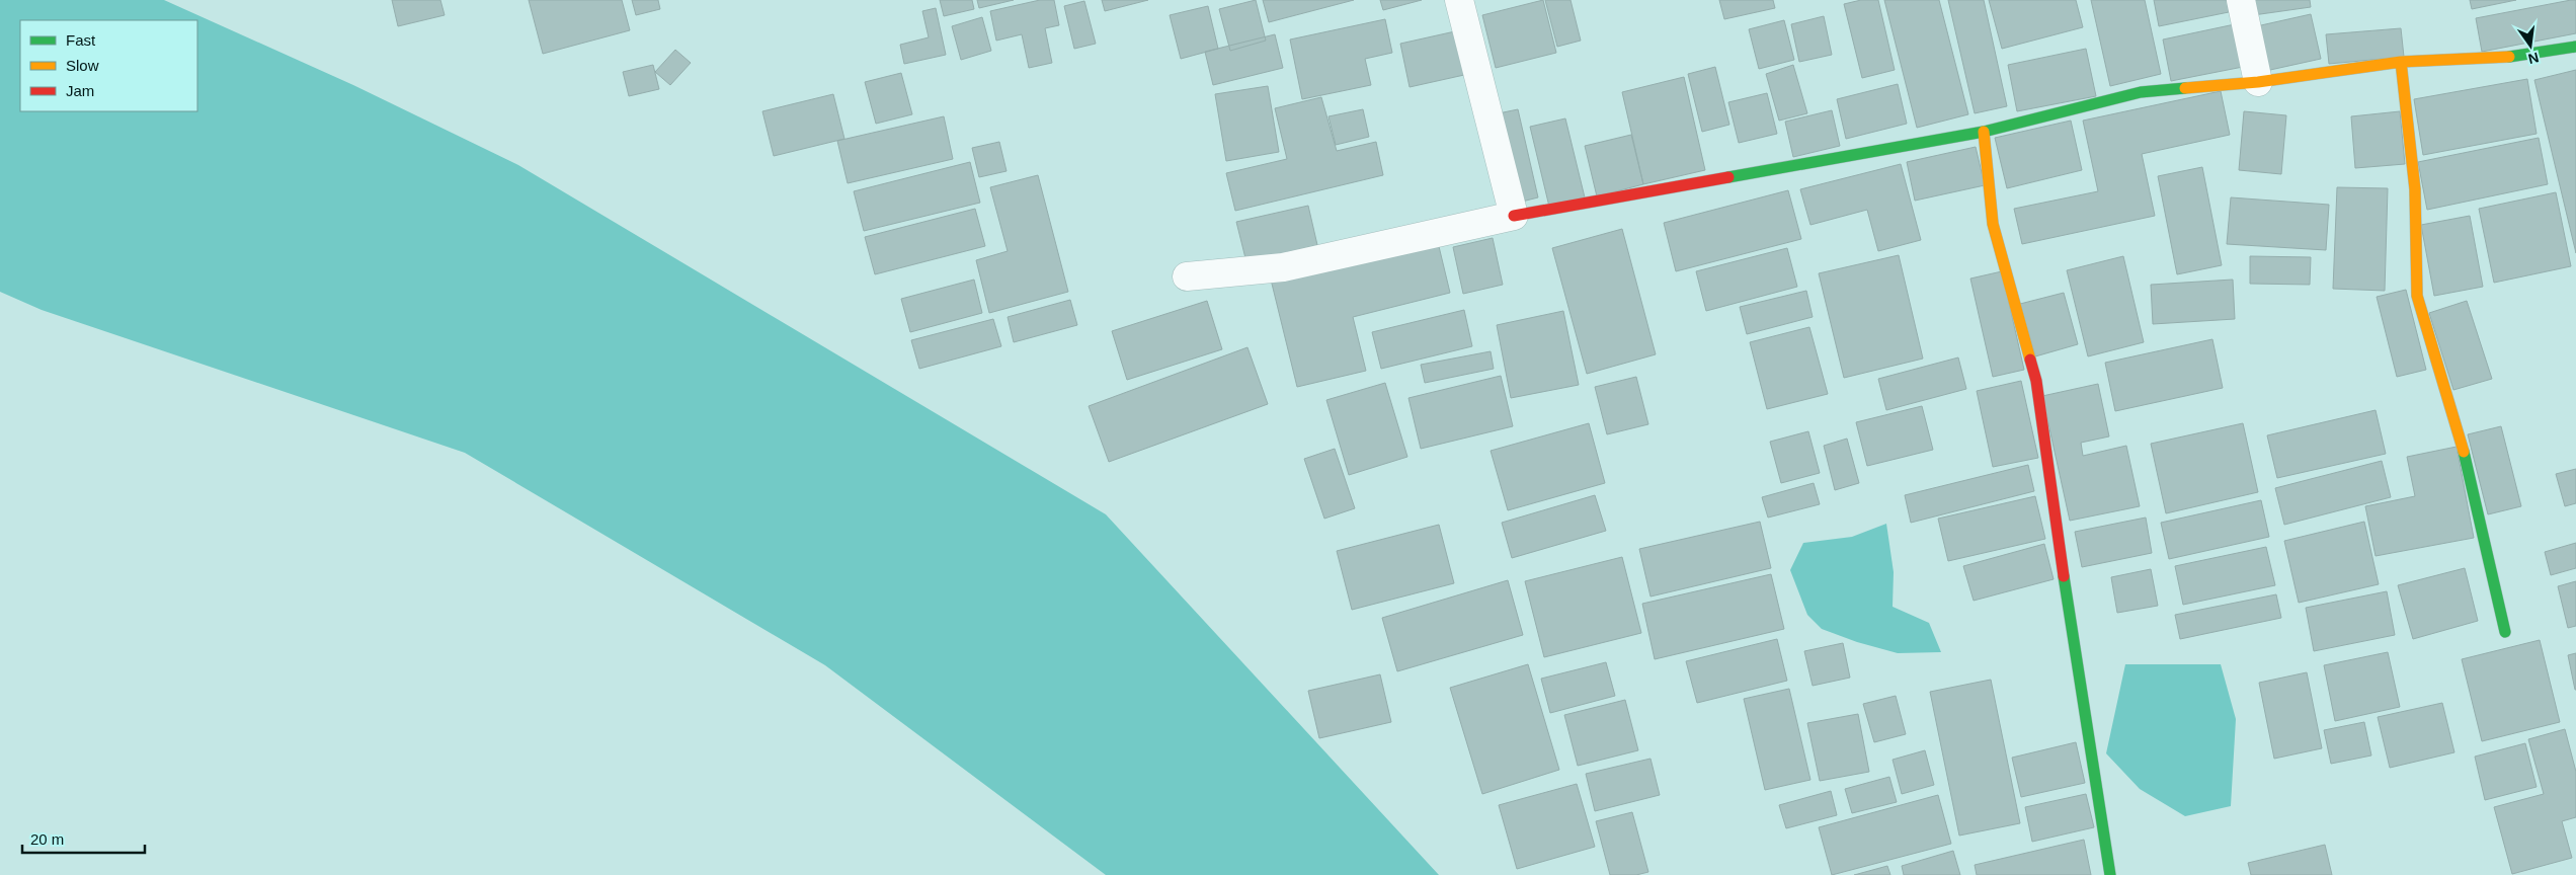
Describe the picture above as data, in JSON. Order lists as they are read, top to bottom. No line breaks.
{"legend":["Fast","Slow","Jam"],"scale_bar":"20 m","north":"bottom"}
